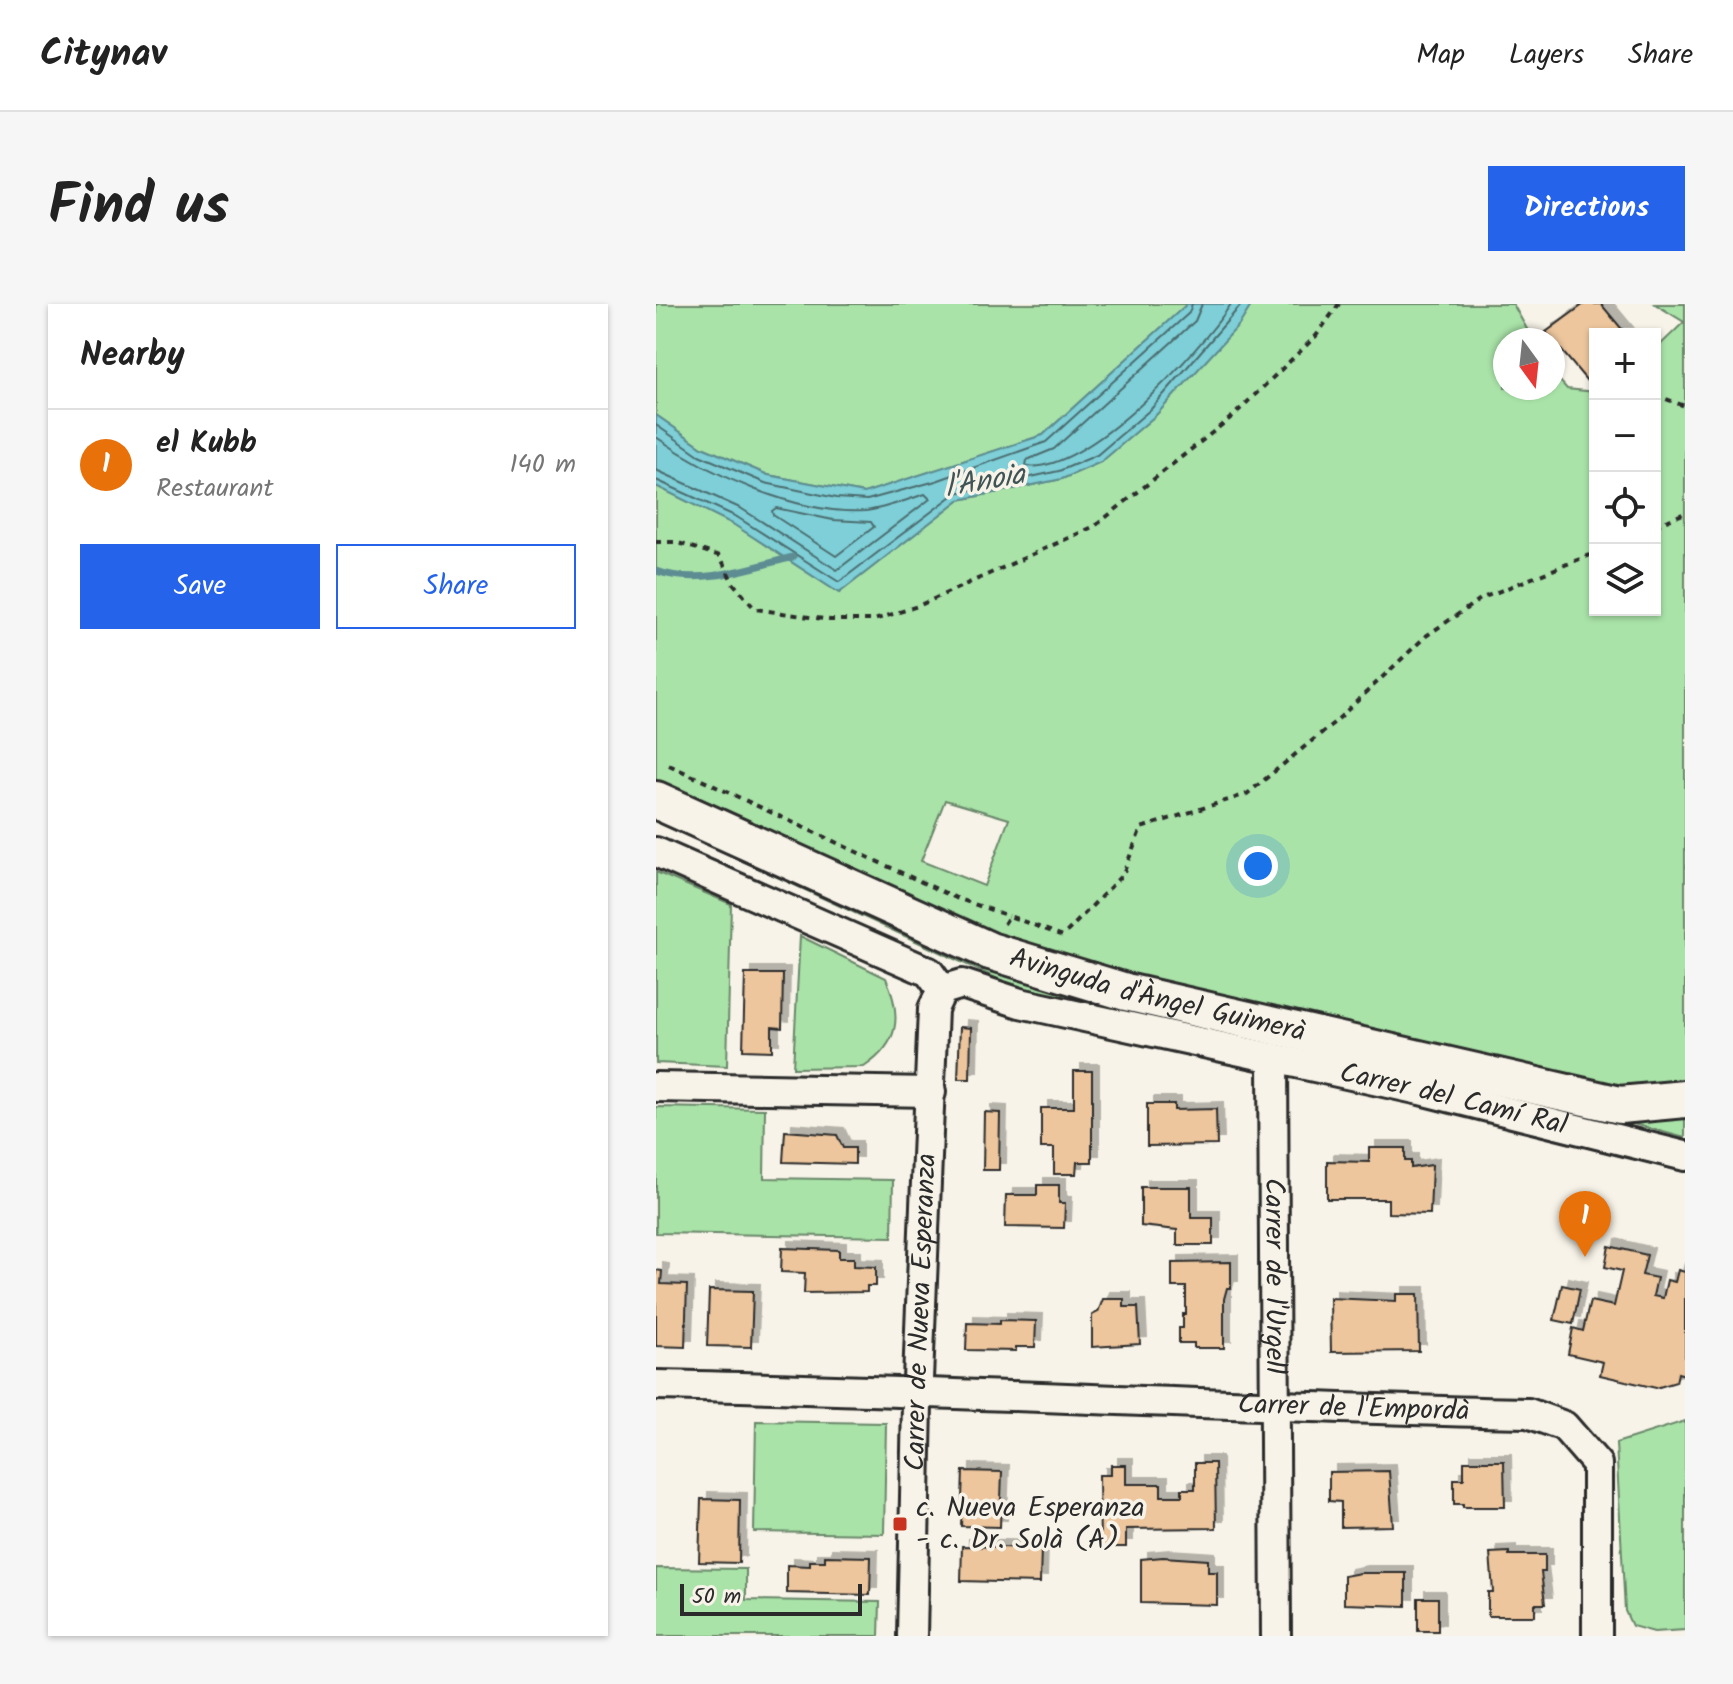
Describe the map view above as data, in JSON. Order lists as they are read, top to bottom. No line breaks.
{"streets":{"street":["Avinguda d'Àngel Guimerà","Carrer del Camí Ral","Carrer de l'Urgell","Carrer de Nueva Esperanza","Carrer de l'Empordà"]},"crossings":[["Carrer del Camí Ral","Carrer de l'Urgell"],["Carrer del Camí Ral","Carrer de Nueva Esperanza"],["Carrer de l'Urgell","Carrer de l'Empordà"],["Carrer de Nueva Esperanza","Carrer de l'Empordà"]],"water":["l'Anoia"],"places":{"transit":["c. Nueva Esperanza - c. Dr. Solà (A)"]},"scale_bar":"50 m","north":"bottom","page":{"header":"Citynav","nav":["Map","Layers","Share"],"title":"Find us","buttons":["Directions",["Save","Share"]],"heading":"Nearby","map_buttons":["+","−"],"list":[{"mark":"1","name":"el Kubb","note":"Restaurant","value":"140 m"}],"pins":"1","scale":"50 m"}}
